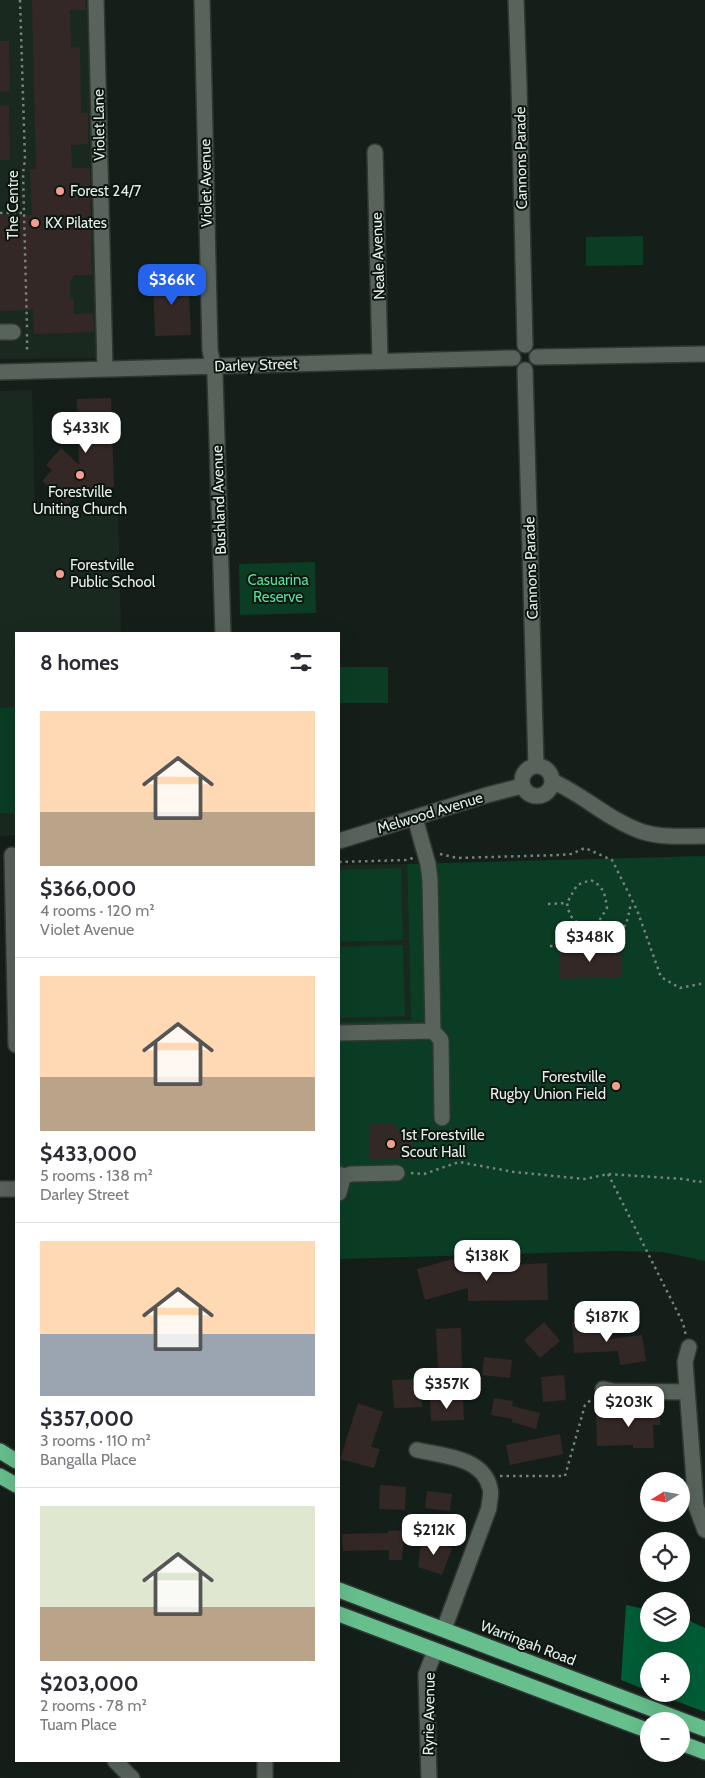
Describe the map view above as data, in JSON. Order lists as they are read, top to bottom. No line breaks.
{"streets":{"highway":["Warringah Road"],"street":["Violet Lane","Cannons Parade","Violet Avenue","Neale Avenue","Darley Street","Bushland Avenue","Melwood Avenue","Ryrie Avenue"],"path":["The Centre"]},"crossings":[["Violet Lane","Darley Street"],["Cannons Parade","Darley Street"],["Cannons Parade","Melwood Avenue"],["Violet Avenue","Darley Street"],["Violet Avenue","Bushland Avenue"],["Neale Avenue","Darley Street"],["Darley Street","Bushland Avenue"]],"parks":["Casuarina Reserve"],"places":["Forest 24/7","KX Pilates","Forestville Uniting Church","Forestville Public School","Forestville Rugby Union Field","1st Forestville Scout Hall"],"north":"left","page":{"price":["$366K","$433K","$348K","$138K","$187K","$357K","$203K","$212K"],"heading":"8 homes","list":[{"name":"$366,000","note":"4 rooms · 120 m² · Violet Avenue"},{"name":"$433,000","note":"5 rooms · 138 m² · Darley Street"},{"name":"$357,000","note":"3 rooms · 110 m² · Bangalla Place"},{"name":"$203,000","note":"2 rooms · 78 m² · Tuam Place"}],"map_buttons":["+","−"]}}
